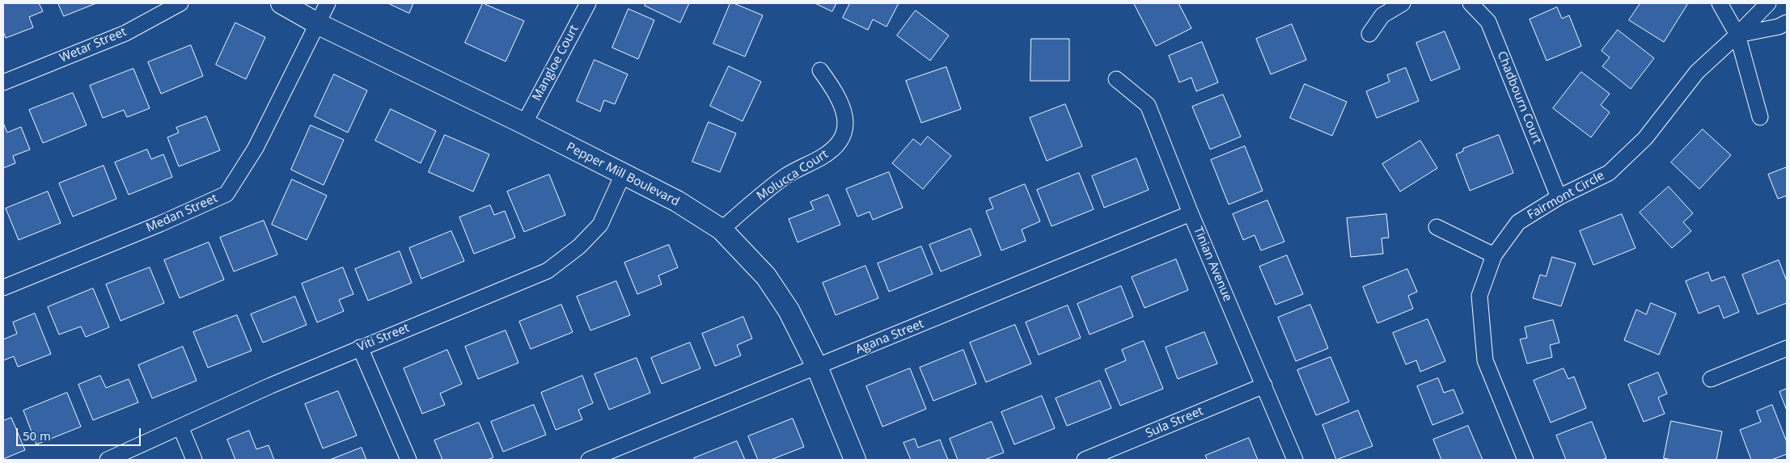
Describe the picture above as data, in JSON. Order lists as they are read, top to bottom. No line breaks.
{"streets":{"street":["Wetar Street","Mangloe Court","Chadbourn Court","Pepper Mill Boulevard","Molucca Court","Fairmont Circle","Medan Street","Tinian Avenue","Agana Street","Viti Street","Sula Street"]},"crossings":[["Mangloe Court","Pepper Mill Boulevard"],["Chadbourn Court","Fairmont Circle"],["Pepper Mill Boulevard","Molucca Court"],["Pepper Mill Boulevard","Medan Street"],["Pepper Mill Boulevard","Agana Street"],["Pepper Mill Boulevard","Viti Street"],["Tinian Avenue","Agana Street"],["Tinian Avenue","Sula Street"]],"scale_bar":"50 m"}
